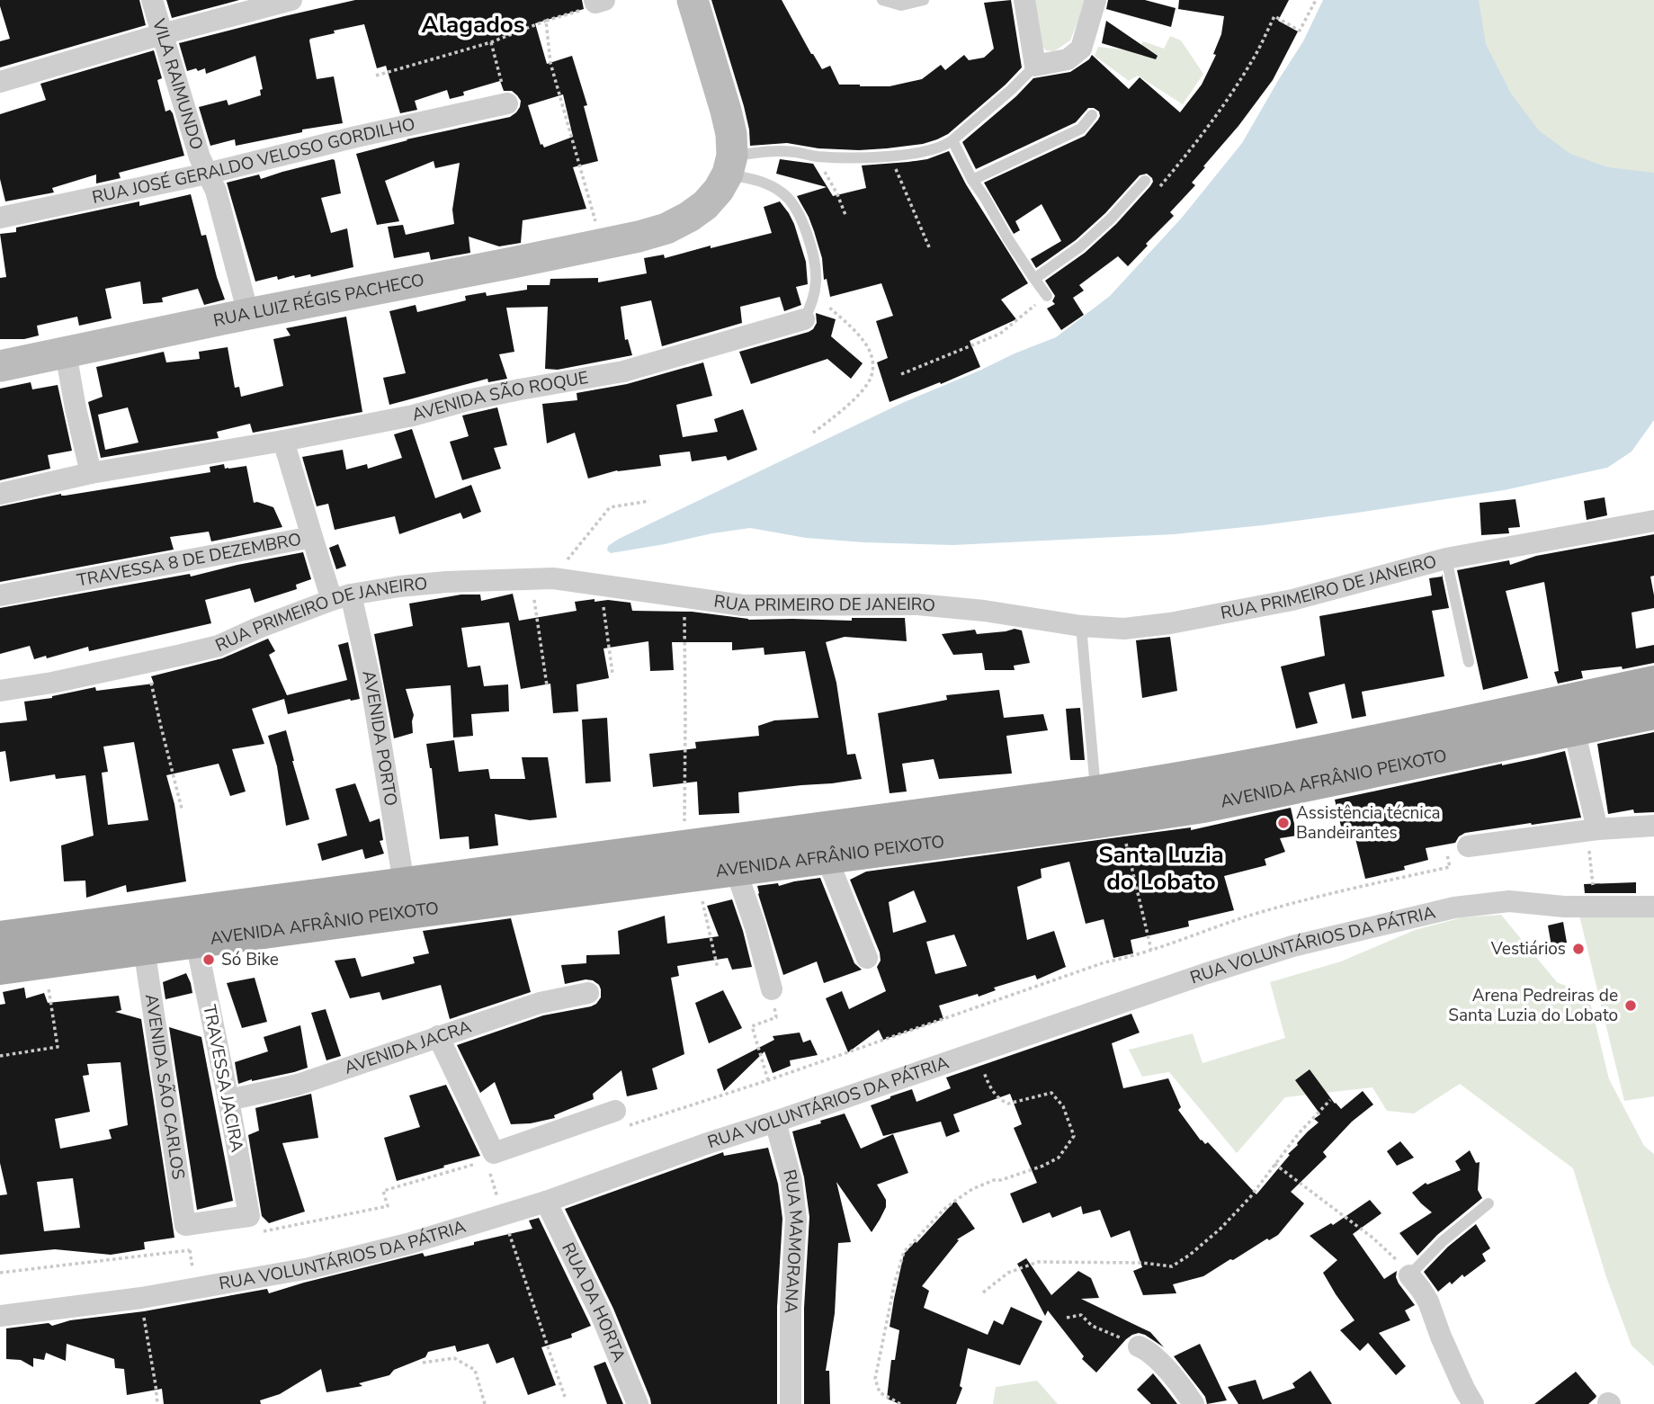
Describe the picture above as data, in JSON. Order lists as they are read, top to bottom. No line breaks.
{"streets":{"main road":["RUA LUIZ RÉGIS PACHECO","AVENIDA AFRÂNIO PEIXOTO"],"street":["VILA RAIMUNDO","RUA JOSÉ GERALDO VELOSO GORDILHO","AVENIDA SÃO ROQUE","TRAVESSA 8 DE DEZEMBRO","RUA PRIMEIRO DE JANEIRO","AVENIDA PORTO","RUA VOLUNTÁRIOS DA PÁTRIA","AVENIDA JACRA","TRAVESSA JACIRA","AVENIDA SÃO CARLOS","RUA MAMORANA","RUA DA HORTA"]},"crossings":[["VILA RAIMUNDO","RUA JOSÉ GERALDO VELOSO GORDILHO"],["VILA RAIMUNDO","RUA LUIZ RÉGIS PACHECO"],["RUA LUIZ RÉGIS PACHECO","AVENIDA SÃO ROQUE"],["TRAVESSA 8 DE DEZEMBRO","RUA PRIMEIRO DE JANEIRO"],["TRAVESSA 8 DE DEZEMBRO","AVENIDA PORTO"],["RUA PRIMEIRO DE JANEIRO","AVENIDA PORTO"],["AVENIDA PORTO","AVENIDA AFRÂNIO PEIXOTO"],["AVENIDA AFRÂNIO PEIXOTO","TRAVESSA JACIRA"],["AVENIDA AFRÂNIO PEIXOTO","AVENIDA SÃO CARLOS"],["RUA VOLUNTÁRIOS DA PÁTRIA","RUA MAMORANA"],["RUA VOLUNTÁRIOS DA PÁTRIA","RUA DA HORTA"],["AVENIDA JACRA","TRAVESSA JACIRA"]],"districts":["Alagados","Santa Luzia do Lobato"],"places":["Assistência técnica Bandeirantes","Vestiários","Só Bike","Arena Pedreiras de Santa Luzia do Lobato"]}
